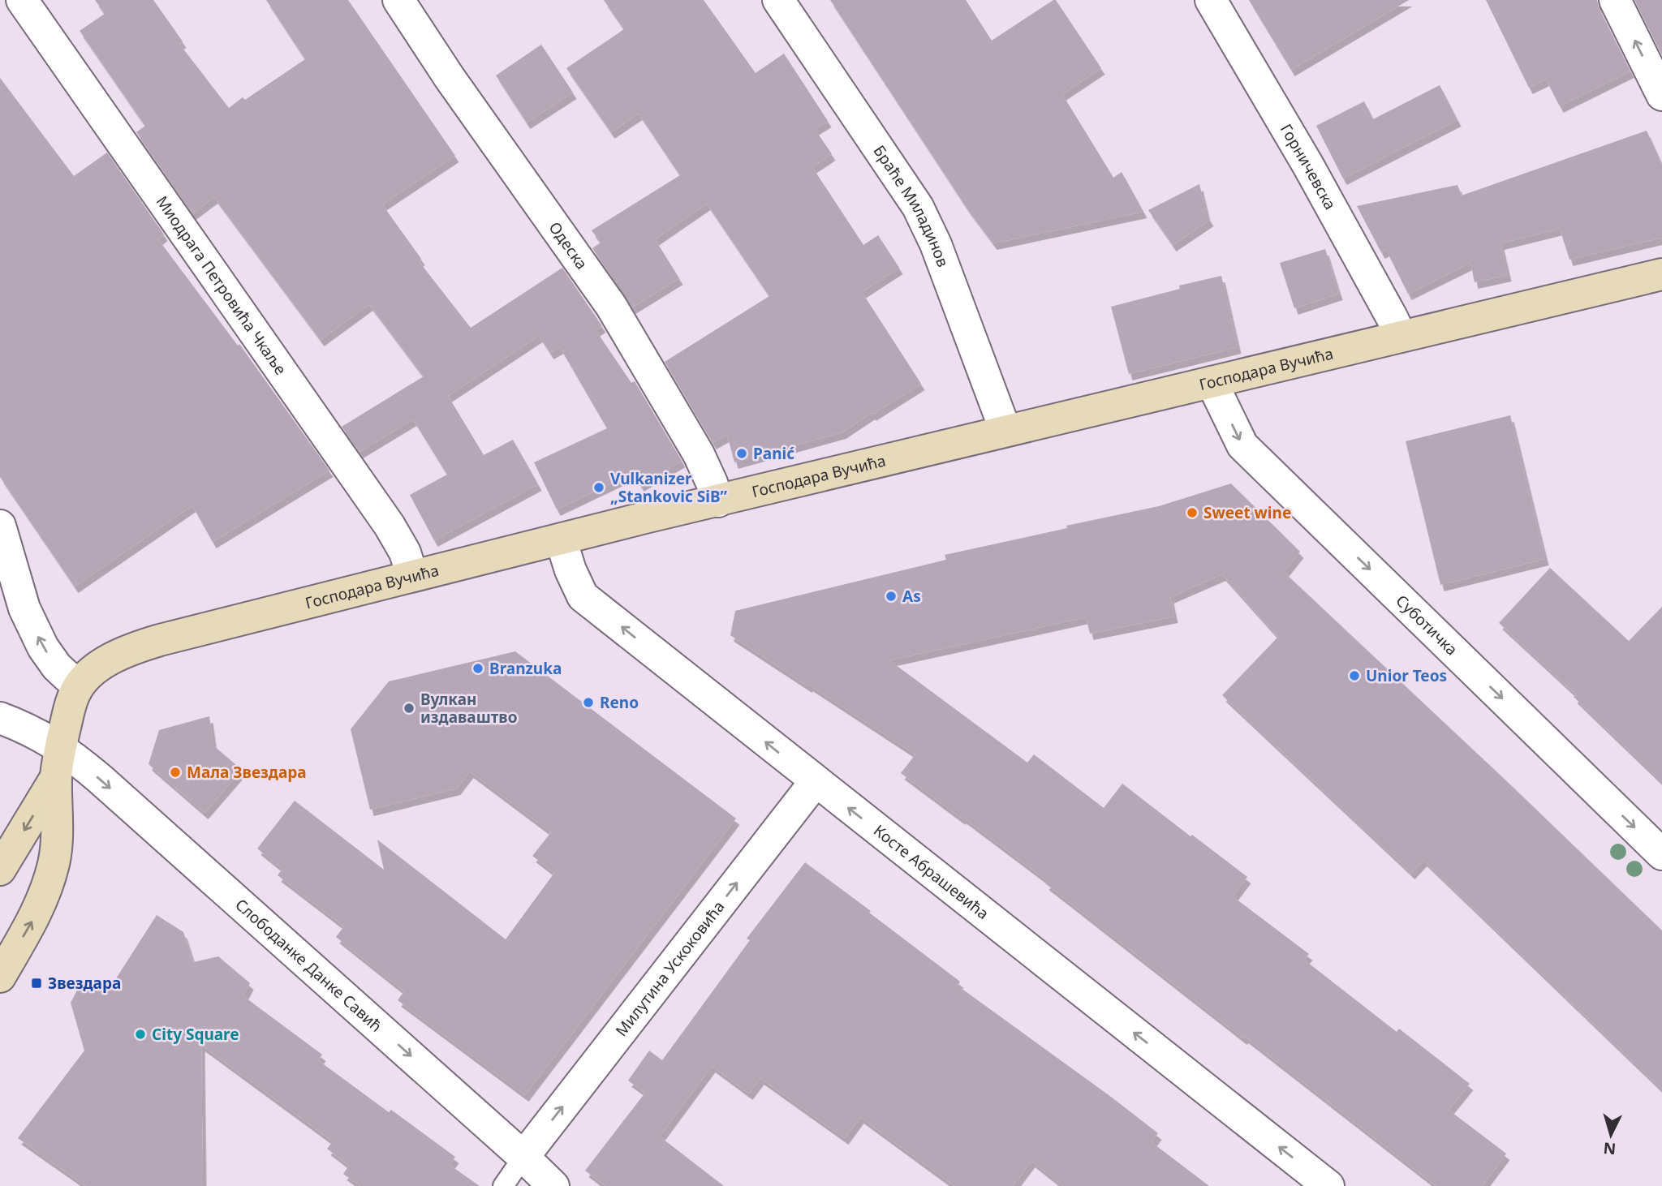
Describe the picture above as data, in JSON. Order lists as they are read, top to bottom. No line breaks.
{"streets":{"main road":["Господара Вучића"],"street":["Горничевска","Браће Миладинов","Одеска","Миодрага Петровића Чкаље","Суботичка","Косте Абрашевића","Слободанке Данке Савић","Милутина Ускоковића"]},"crossings":[["Горничевска","Господара Вучића"],["Браће Миладинов","Господара Вучића"],["Одеска","Господара Вучића"],["Миодрага Петровића Чкаље","Господара Вучића"],["Господара Вучића","Суботичка"],["Господара Вучића","Косте Абрашевића"],["Господара Вучића","Слободанке Данке Савић"],["Косте Абрашевића","Милутина Ускоковића"],["Слободанке Данке Савић","Милутина Ускоковића"]],"one_way":["Суботичка","Косте Абрашевића","Слободанке Данке Савић","Милутина Ускоковића"],"places":{"other":["Panić","Vulkanizer „Stankovic SiB”","Sweet wine","As","Branzuka","Unior Teos","Reno","Вулкан издаваштво","Мала Звездара","City Square"],"transit":["Звездара"]},"north":"bottom"}
